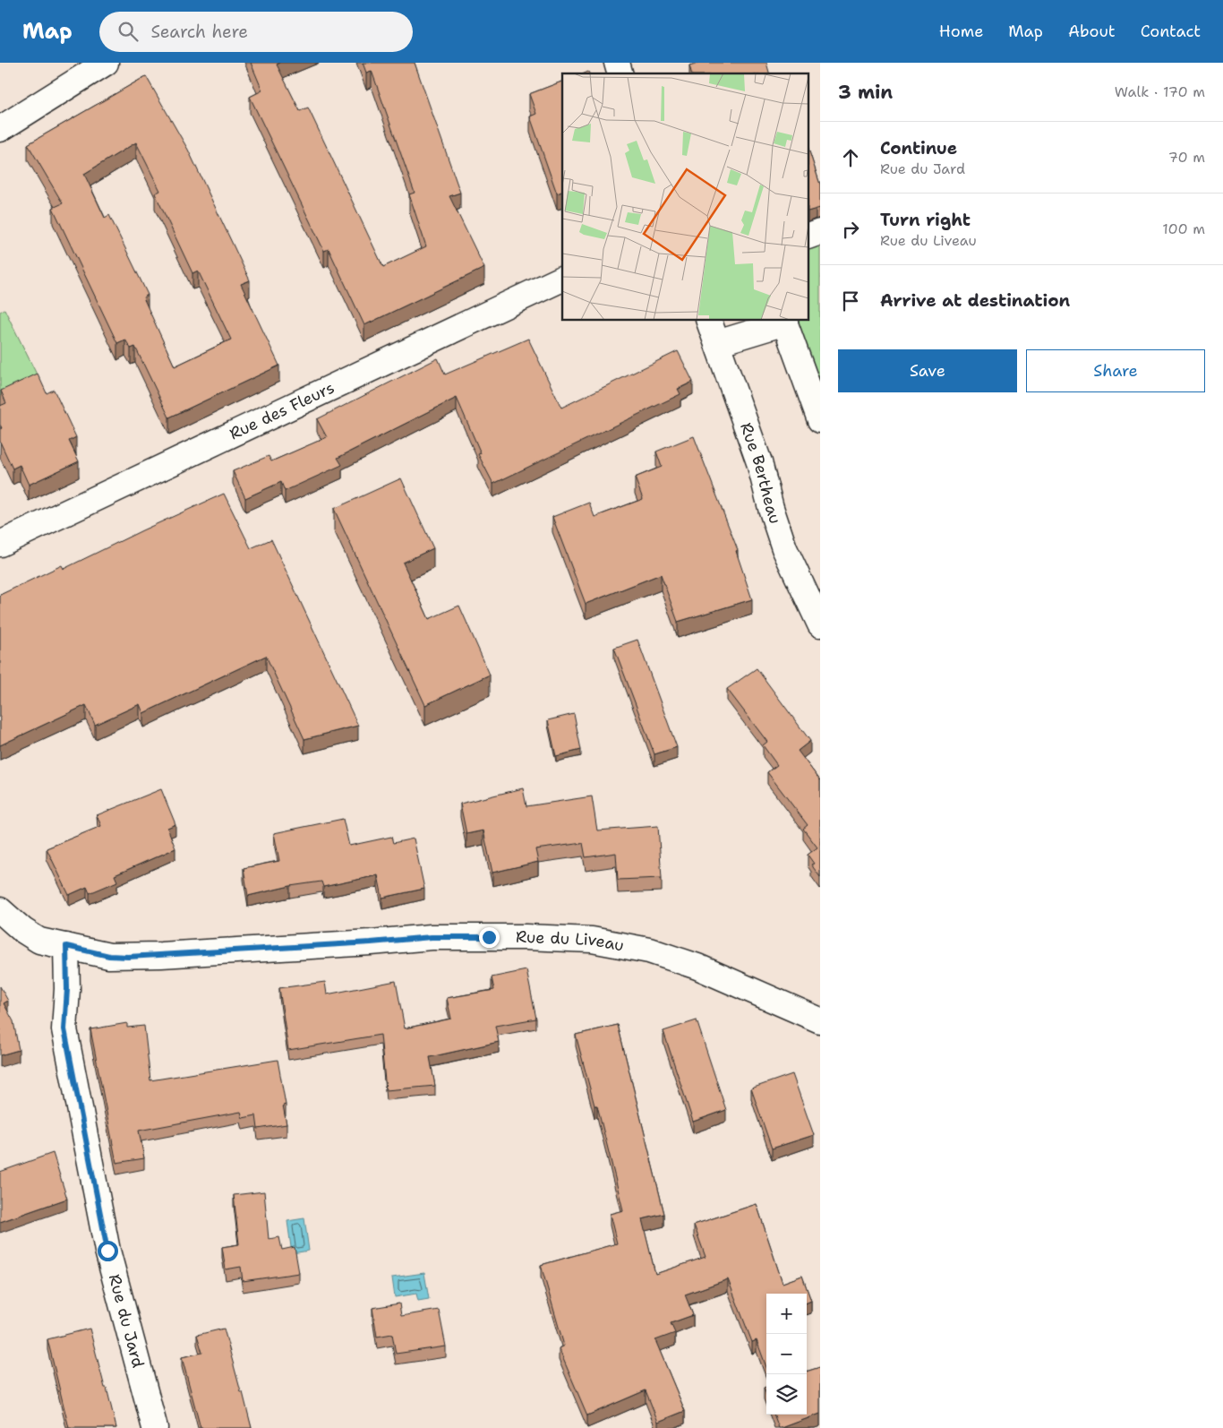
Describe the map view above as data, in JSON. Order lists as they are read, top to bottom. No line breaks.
{"streets":{"street":["Rue des Fleurs","Rue Bertheau","Rue du Liveau","Rue du Jard"]},"crossings":[["Rue du Liveau","Rue du Jard"]],"page":{"header":"Map","search":"Search here","nav":["Home","Map","About","Contact"],"heading":["3 min","Walk · 170 m"],"list":[["Continue","Rue du Jard","70 m"],["Turn right","Rue du Liveau","100 m"],"Arrive at destination"],"buttons":["Save","Share"],"map_buttons":["+","−"]}}
